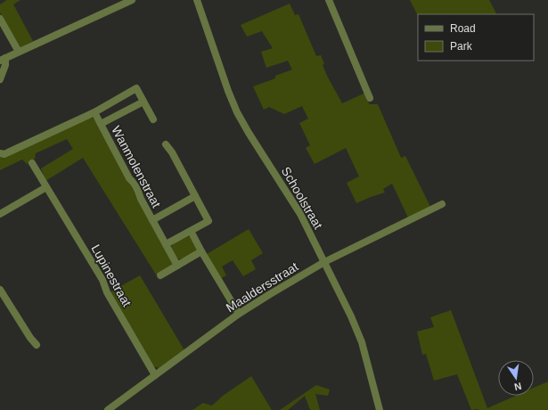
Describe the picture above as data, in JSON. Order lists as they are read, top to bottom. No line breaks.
{"streets":{"street":["Wanmolenstraat","Schoolstraat","Lupinestraat","Maaldersstraat"]},"crossings":[["Schoolstraat","Maaldersstraat"],["Lupinestraat","Maaldersstraat"]],"legend":["Road","Park"],"north":"bottom"}
